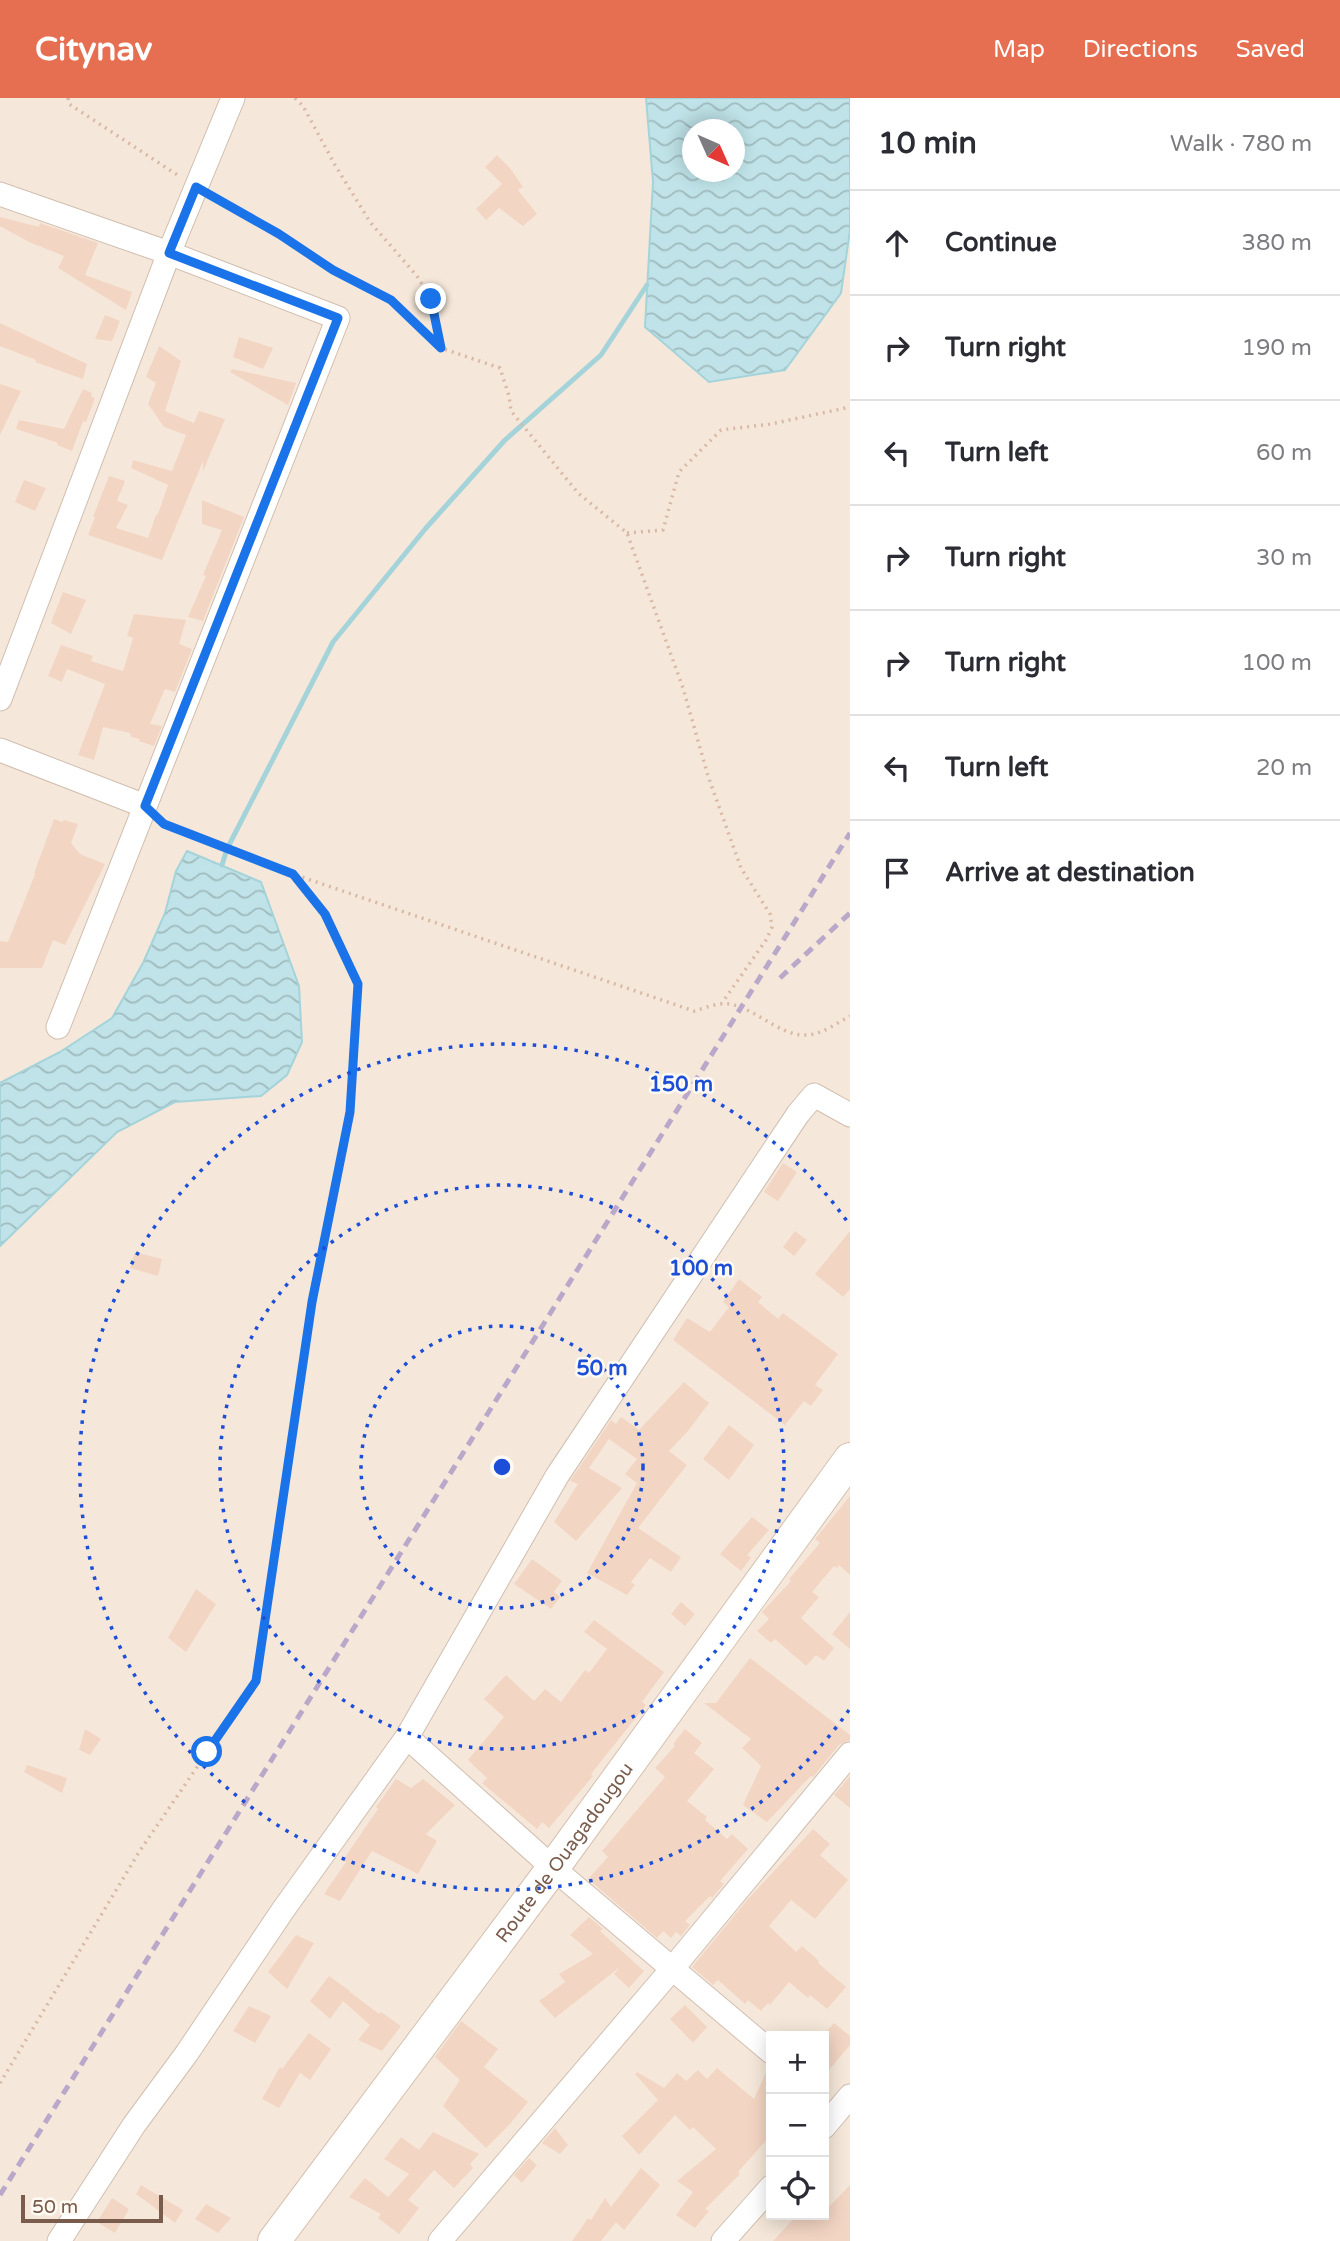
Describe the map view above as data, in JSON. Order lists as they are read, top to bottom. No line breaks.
{"streets":{"street":["Route de Ouagadougou"]},"scale_bar":"50 m","north":"bottom right","page":{"header":"Citynav","nav":["Map","Directions","Saved"],"heading":["10 min","Walk · 780 m"],"list":[["Continue","380 m"],["Turn right","190 m"],["Turn left","60 m"],["Turn right","30 m"],["Turn right","100 m"],["Turn left","20 m"],"Arrive at destination"],"map_buttons":["+","−"],"scale":"50 m"},"rings":["150 m","100 m","50 m"]}
